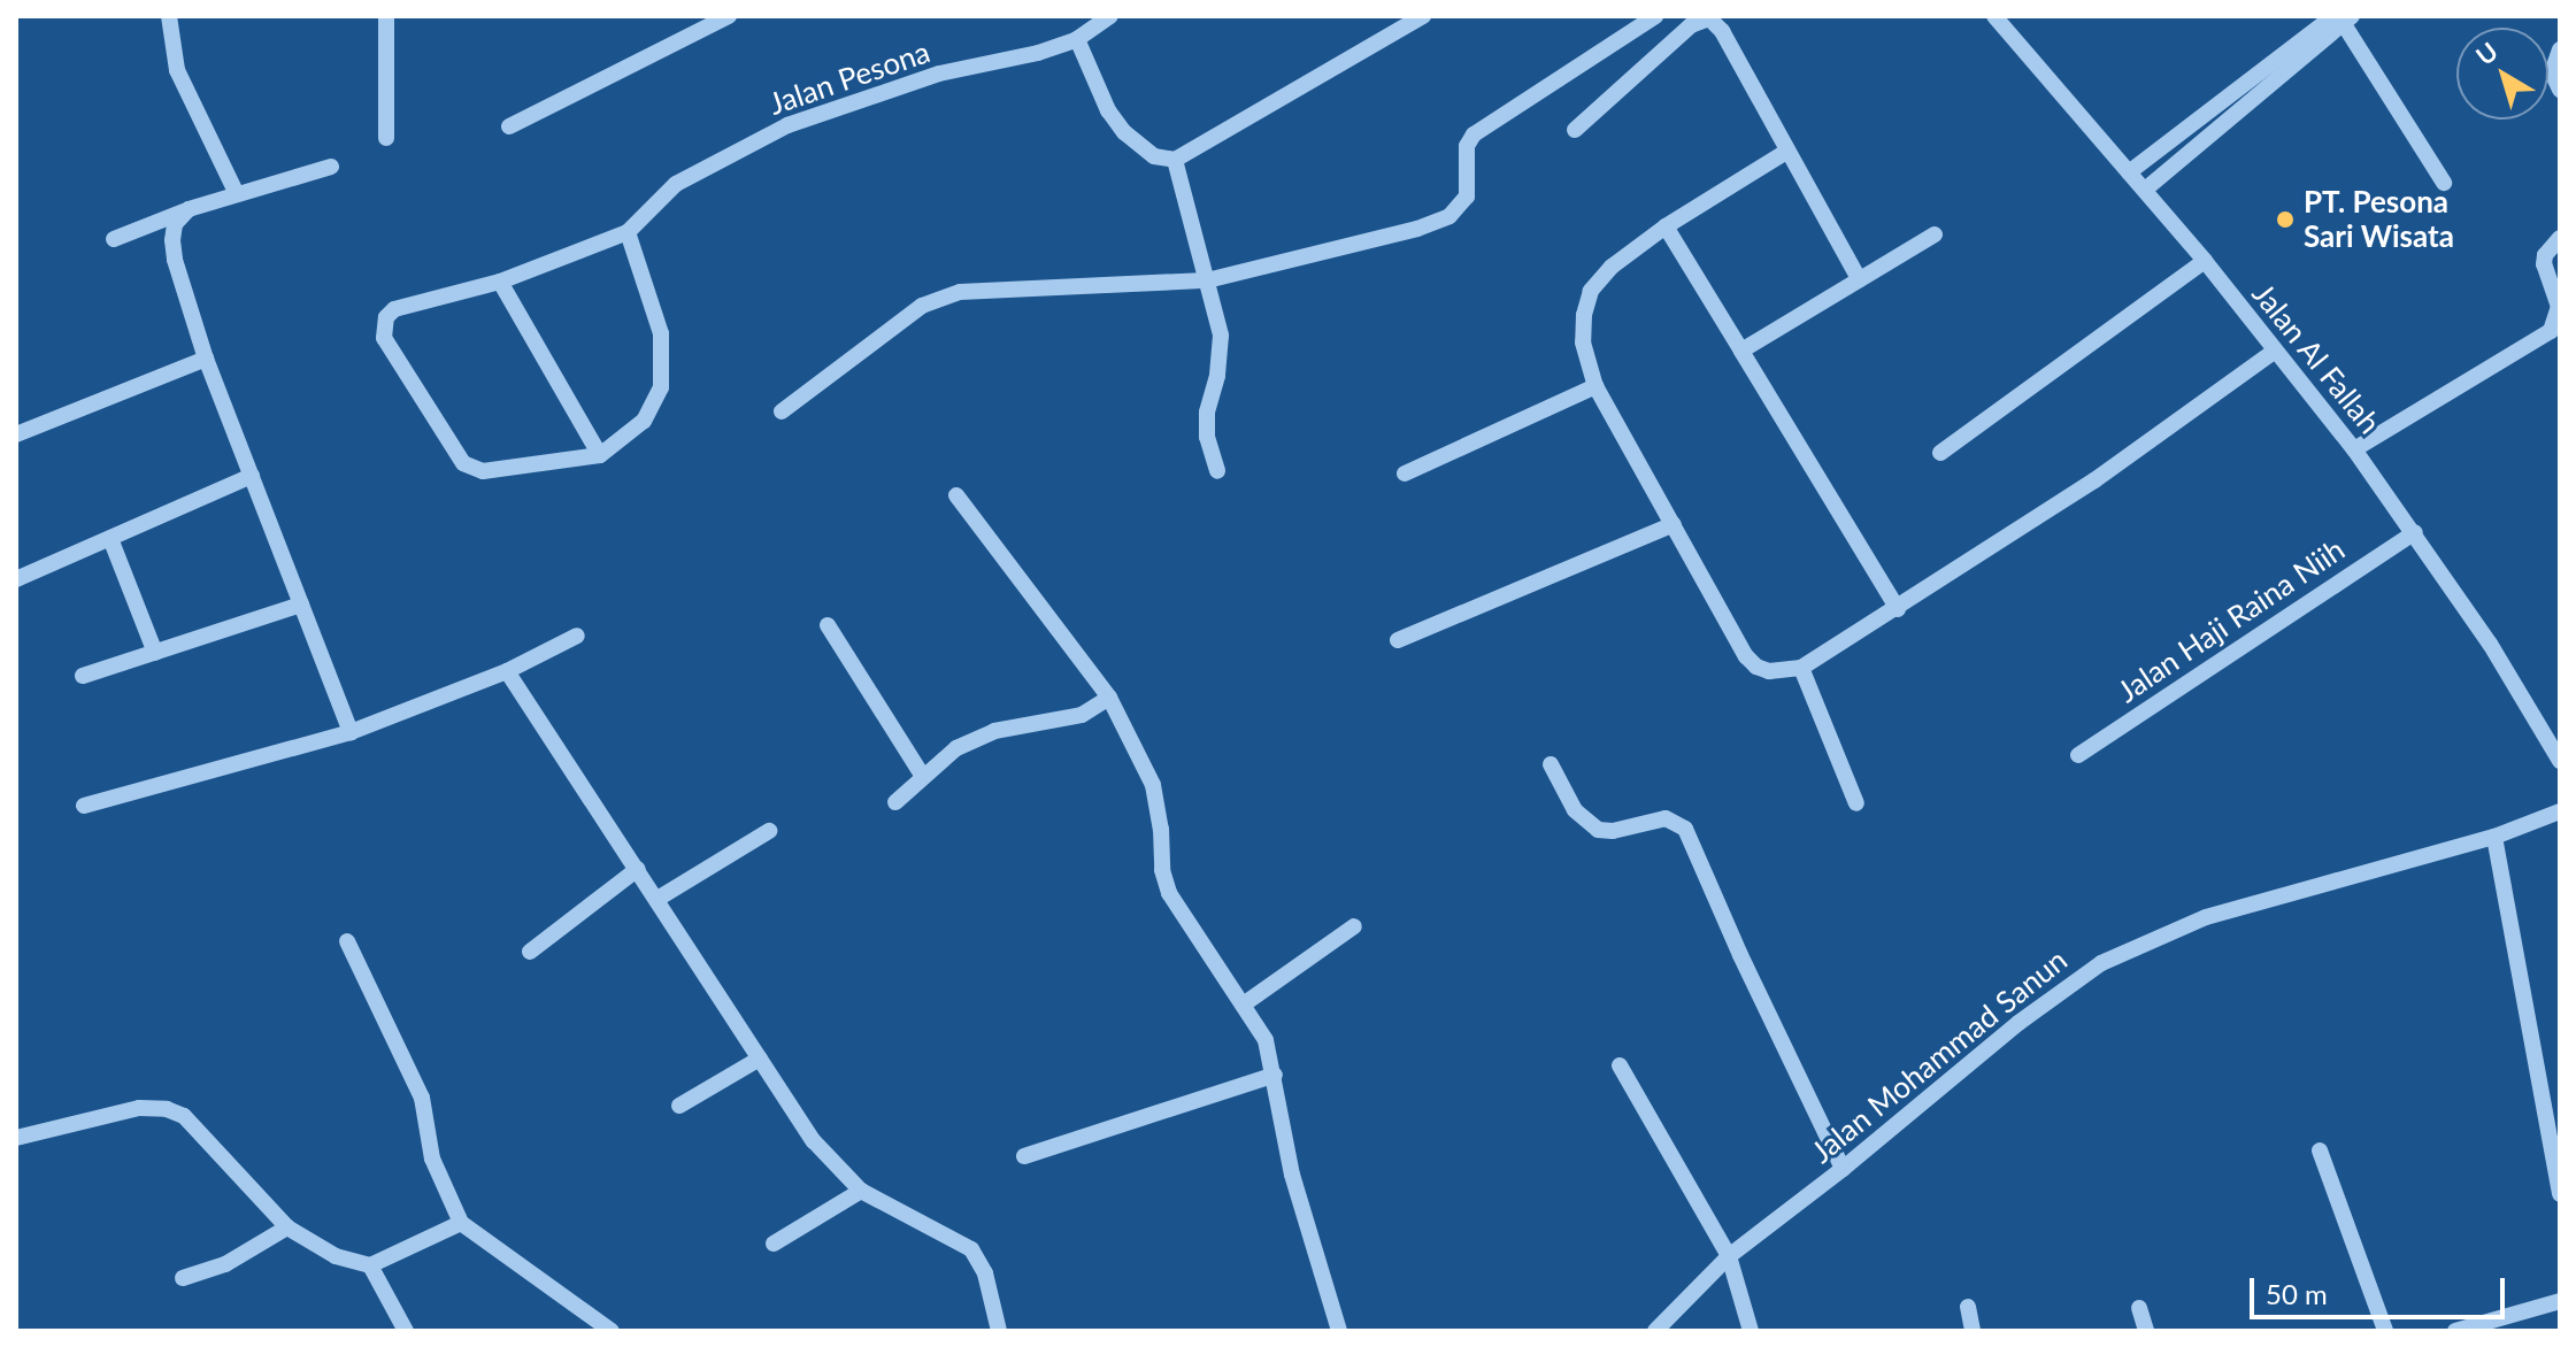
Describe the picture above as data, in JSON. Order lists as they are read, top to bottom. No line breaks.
{"streets":{"street":["Jalan Pesona","Jalan Al Fallah","Jalan Haji Raina Niih","Jalan Mohammad Sanun"]},"crossings":[["Jalan Al Fallah","Jalan Haji Raina Niih"]],"places":["PT. Pesona Sari Wisata"],"scale_bar":"50 m","north":"top left"}
